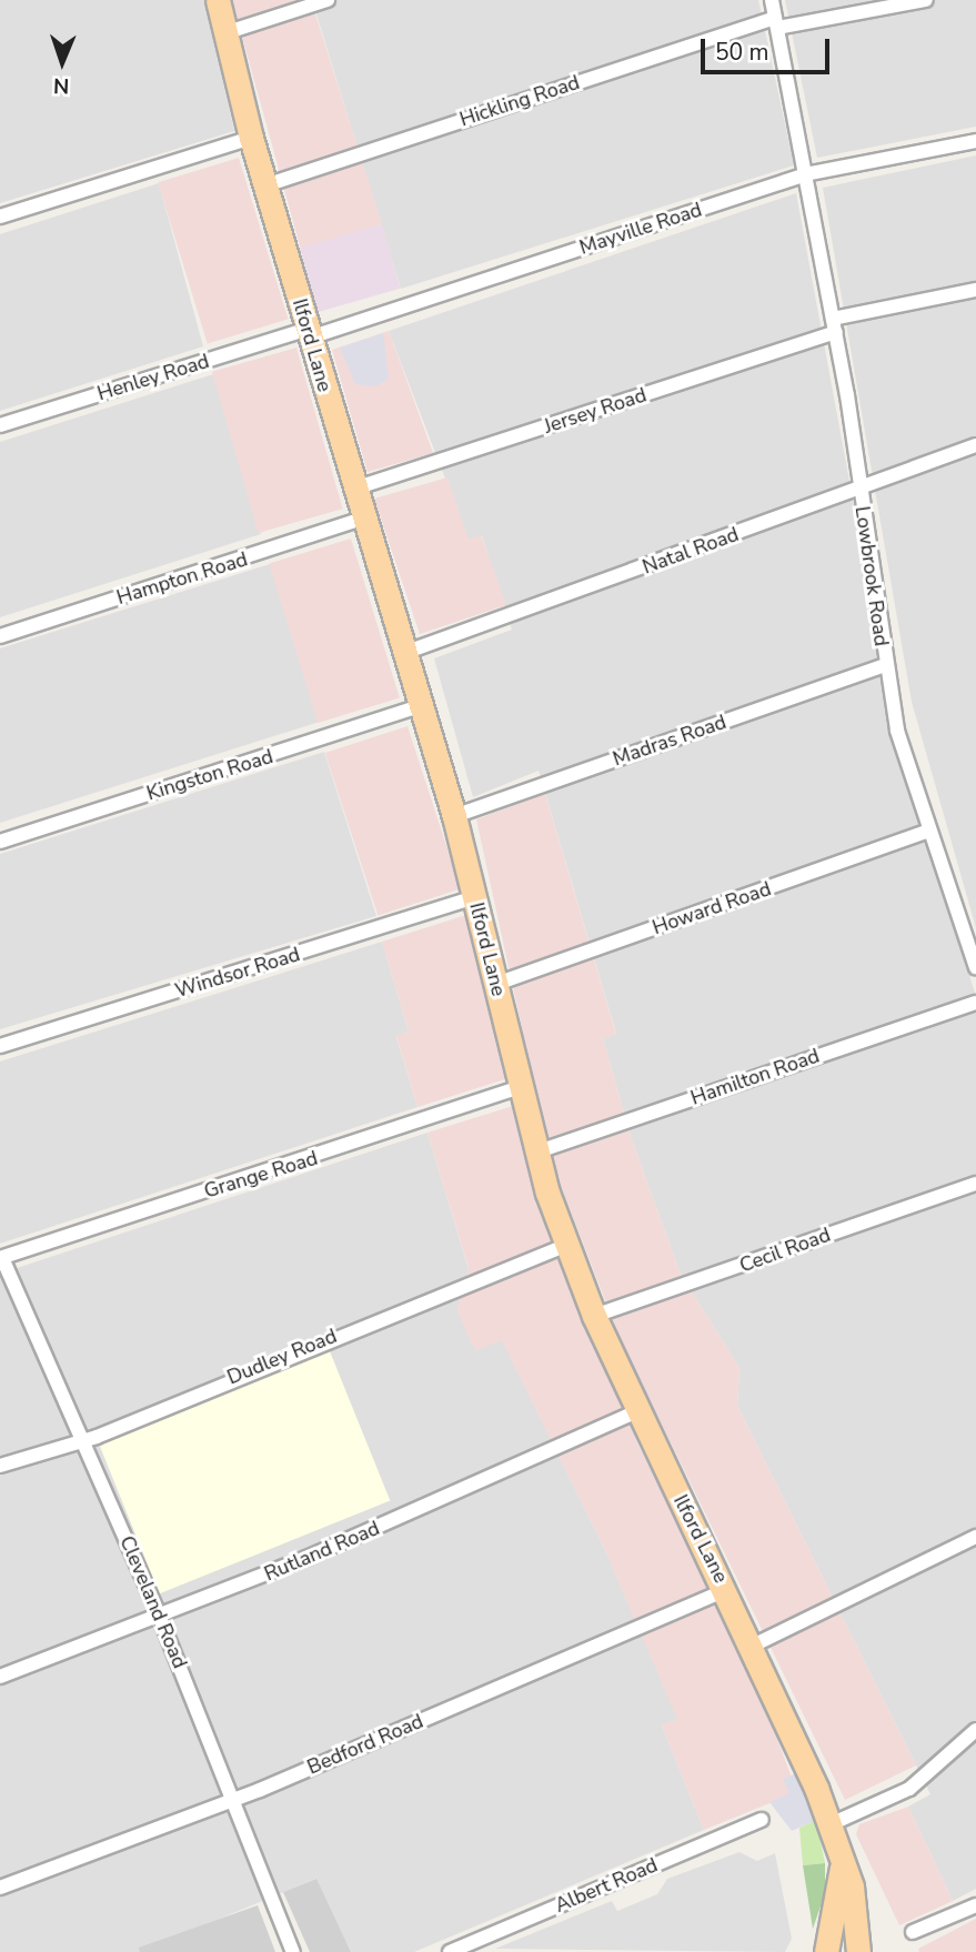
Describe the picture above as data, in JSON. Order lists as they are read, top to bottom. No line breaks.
{"streets":{"main road":["Ilford Lane"],"street":["Hickling Road","Mayville Road","Henley Road","Jersey Road","Natal Road","Lowbrook Road","Hampton Road","Madras Road","Kingston Road","Howard Road","Windsor Road","Hamilton Road","Grange Road","Cecil Road","Dudley Road","Rutland Road","Cleveland Road","Bedford Road","Albert Road"]},"crossings":[["Hickling Road","Ilford Lane"],["Hickling Road","Lowbrook Road"],["Mayville Road","Ilford Lane"],["Mayville Road","Henley Road"],["Mayville Road","Lowbrook Road"],["Ilford Lane","Henley Road"],["Ilford Lane","Jersey Road"],["Ilford Lane","Natal Road"],["Ilford Lane","Hampton Road"],["Ilford Lane","Madras Road"],["Ilford Lane","Kingston Road"],["Ilford Lane","Howard Road"],["Ilford Lane","Windsor Road"],["Ilford Lane","Hamilton Road"],["Ilford Lane","Grange Road"],["Ilford Lane","Cecil Road"],["Ilford Lane","Dudley Road"],["Ilford Lane","Rutland Road"],["Ilford Lane","Bedford Road"],["Jersey Road","Lowbrook Road"],["Natal Road","Lowbrook Road"],["Lowbrook Road","Madras Road"],["Lowbrook Road","Howard Road"],["Grange Road","Cleveland Road"],["Dudley Road","Cleveland Road"],["Rutland Road","Cleveland Road"],["Cleveland Road","Bedford Road"]],"scale_bar":"50 m","north":"bottom"}
